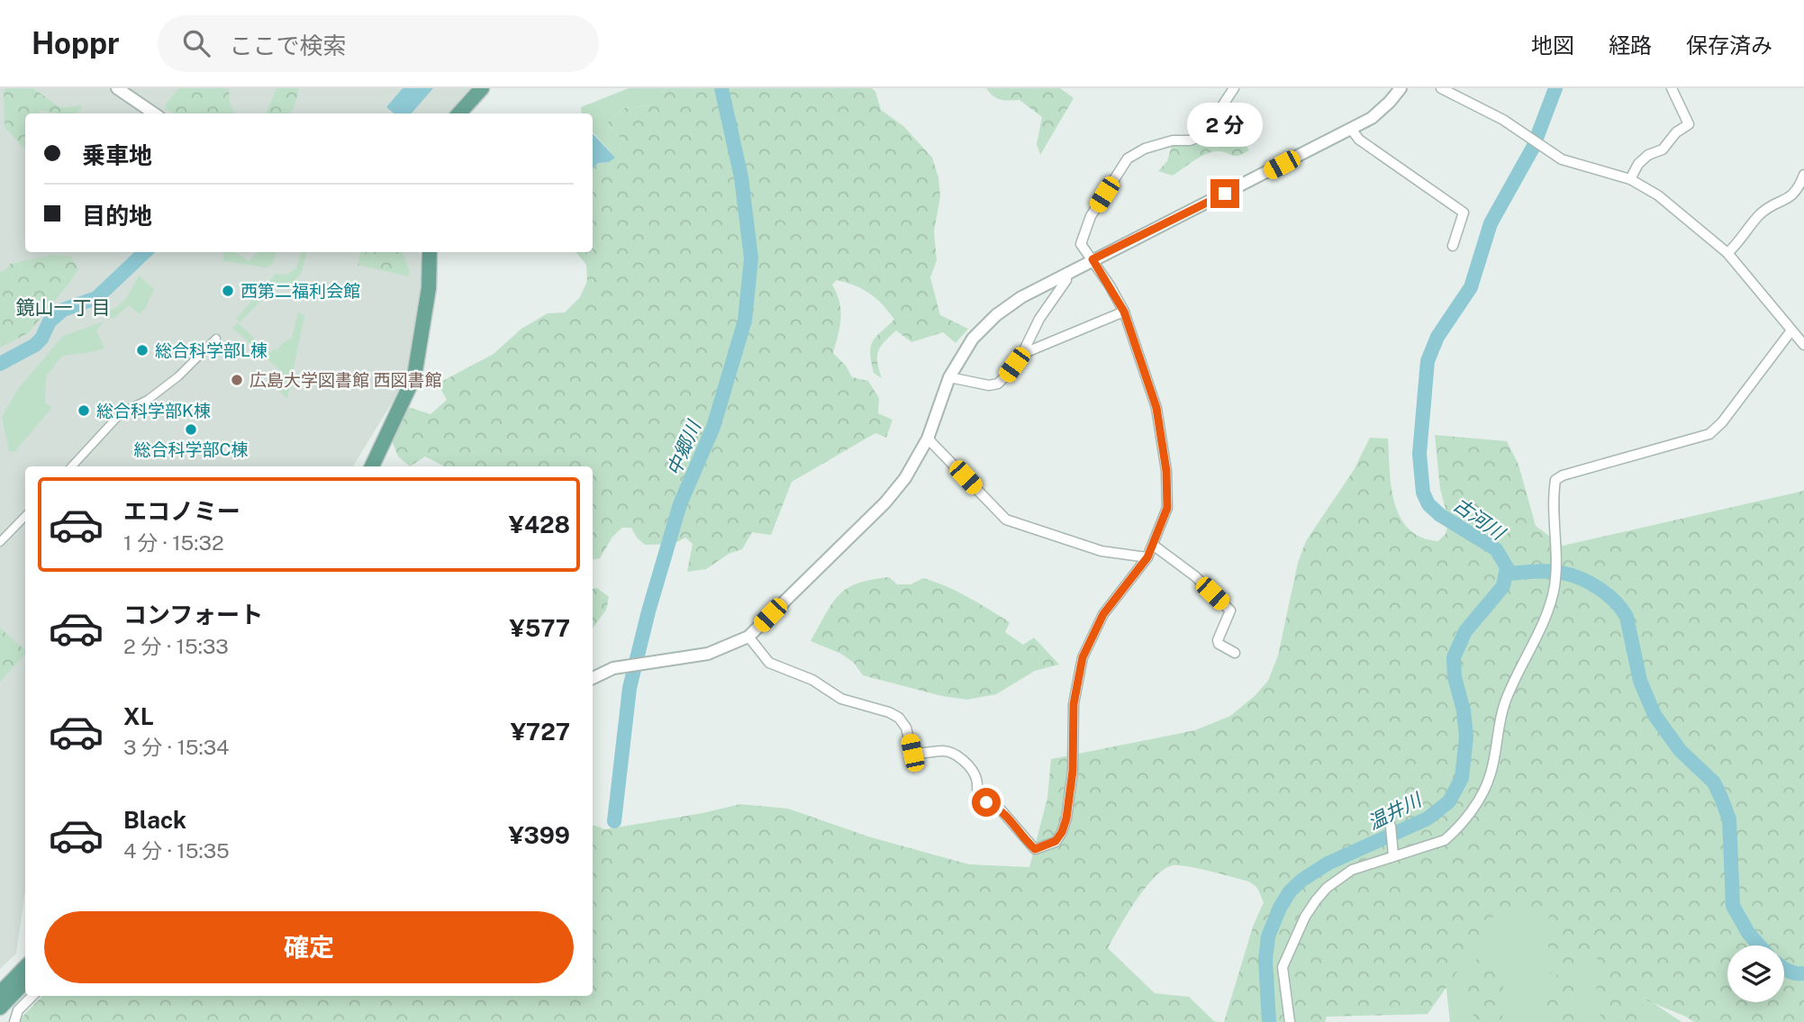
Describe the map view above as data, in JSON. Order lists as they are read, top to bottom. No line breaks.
{"districts":["鏡山一丁目"],"water":["中郷川","古河川","温井川"],"places":["西第二福利会館","総合科学部L棟","広島大学図書館 西図書館","総合科学部K棟","総合科学部C棟"],"page":{"header":"Hoppr","search":"ここで検索","nav":["地図","経路","保存済み"],"bubble":"2 分","banner":["乗車地","目的地"],"list":[{"name":"エコノミー","note":"1 分 · 15:32","value":"¥428"},{"name":"コンフォート","note":"2 分 · 15:33","value":"¥577"},{"name":"XL","note":"3 分 · 15:34","value":"¥727"},{"name":"Black","note":"4 分 · 15:35","value":"¥399"}],"buttons":"確定"}}
